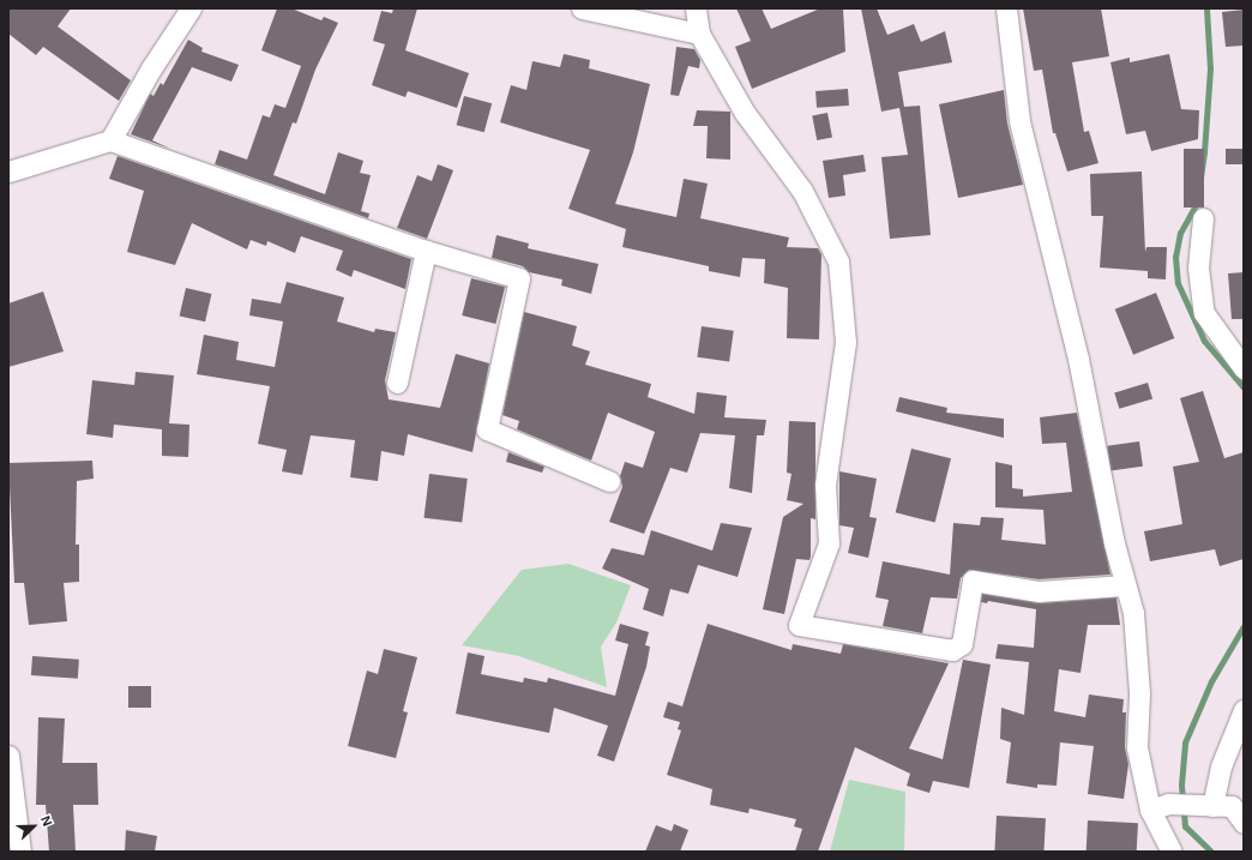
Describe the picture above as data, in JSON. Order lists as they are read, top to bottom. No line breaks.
{"north":"top right"}
